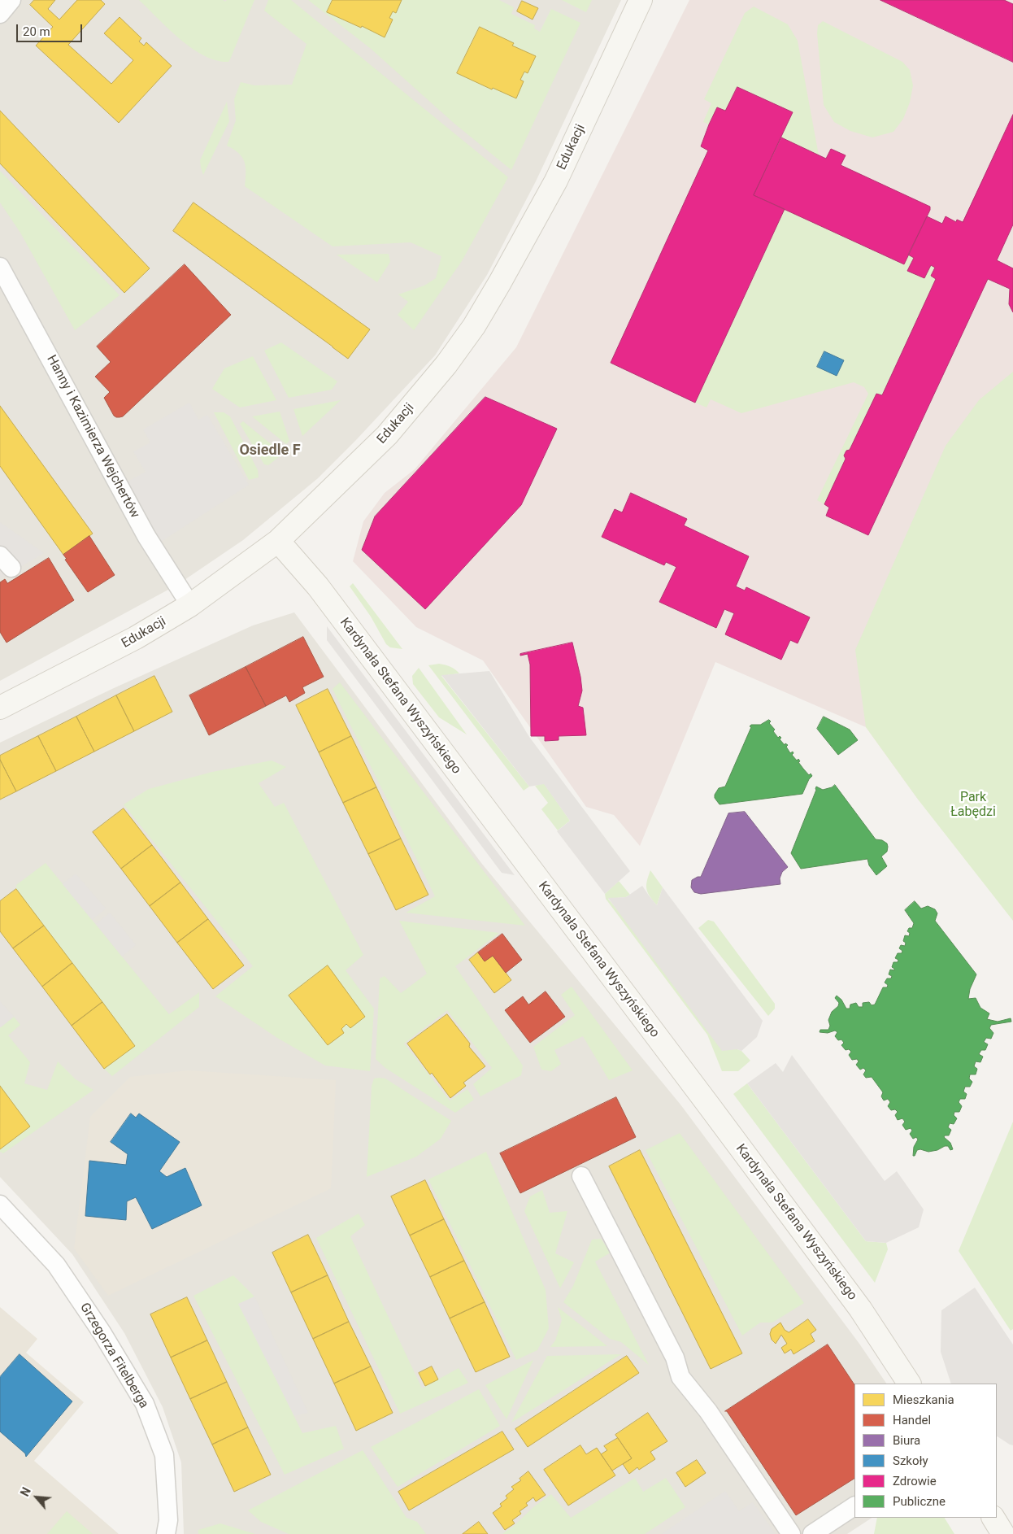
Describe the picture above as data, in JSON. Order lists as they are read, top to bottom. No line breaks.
{"streets":{"street":["Edukacji","Hanny i Kazimierza Wejchertów","Kardynała Stefana Wyszyńskiego","Grzegorza Fitelberga"]},"crossings":[["Edukacji","Hanny i Kazimierza Wejchertów"],["Edukacji","Kardynała Stefana Wyszyńskiego"]],"districts":["Osiedle F"],"parks":["Park Łabędzi"],"legend":["Mieszkania","Handel","Biura","Szkoły","Zdrowie","Publiczne"],"scale_bar":"20 m","north":"top left"}
